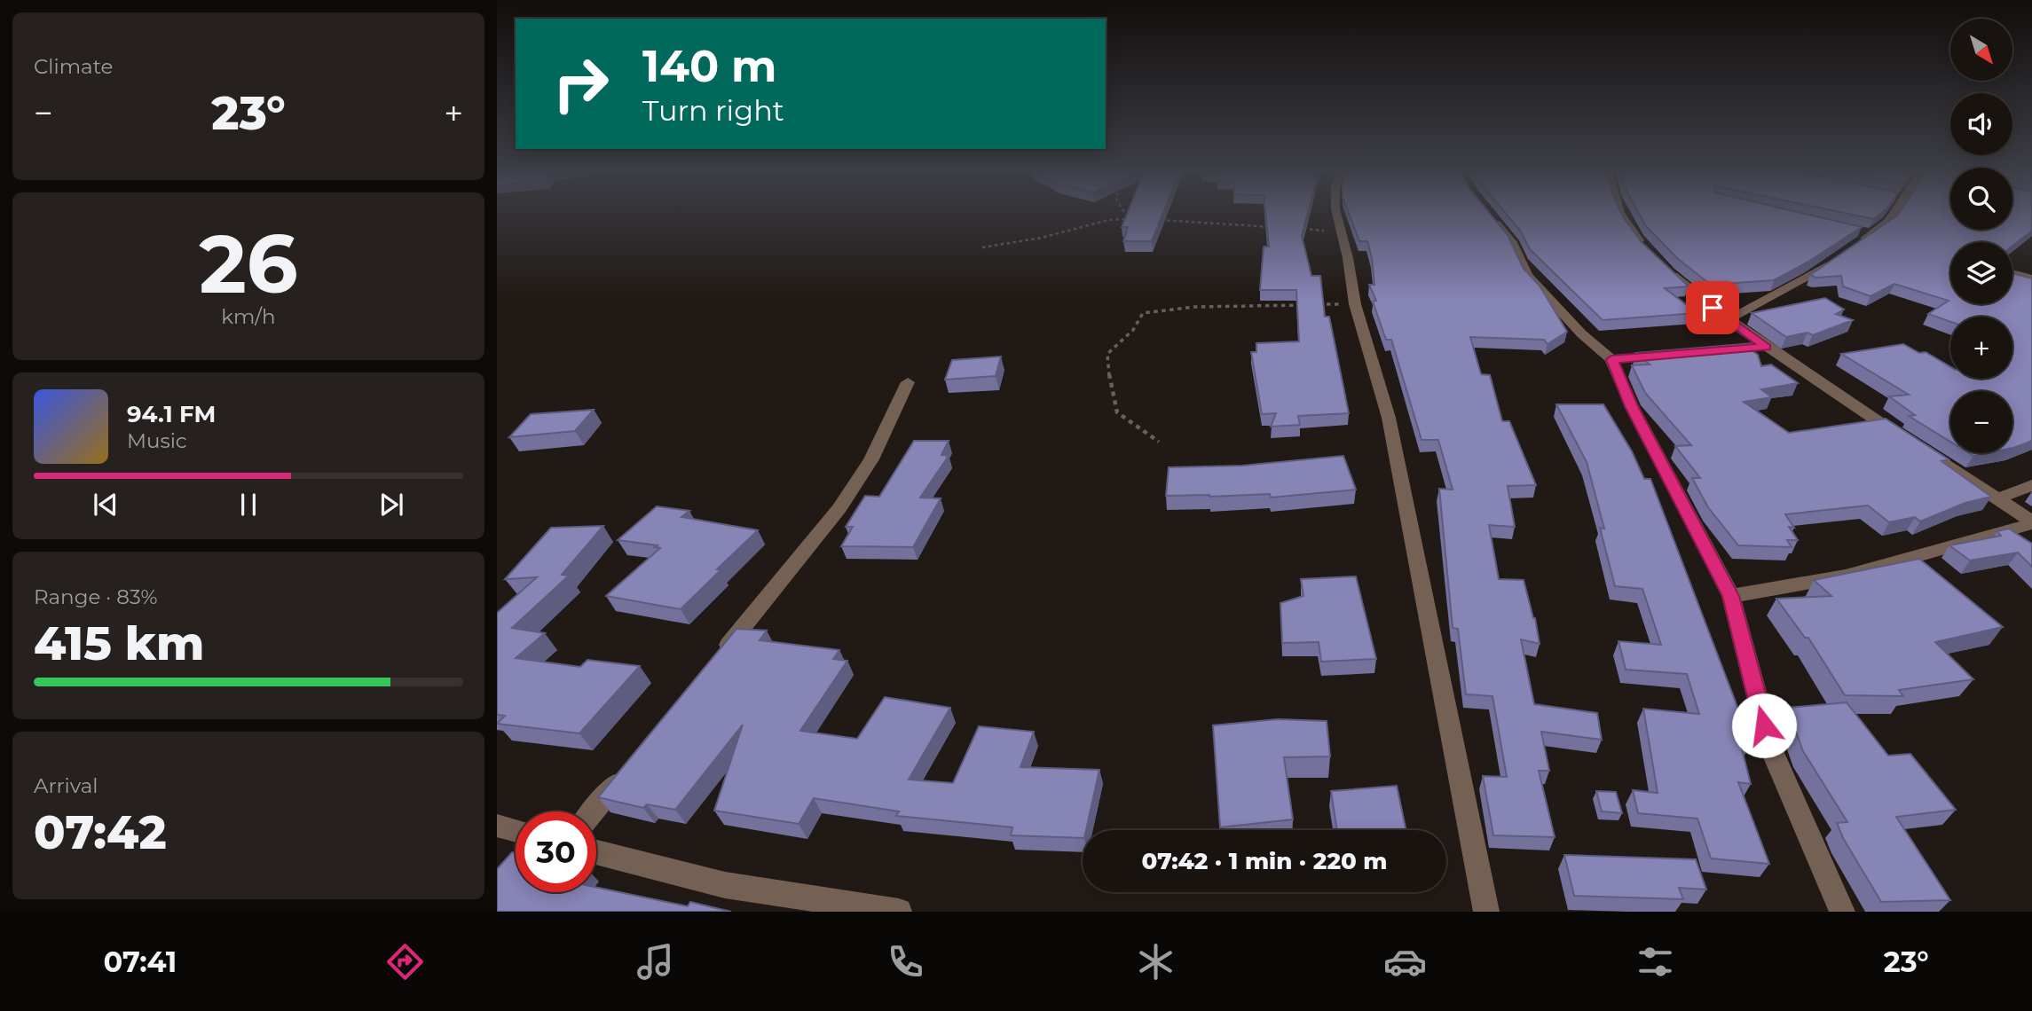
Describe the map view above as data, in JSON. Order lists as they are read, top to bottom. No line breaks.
{"north":"bottom right","page":{"tile":["Climate",["26","km/h"],["Range · 83%","415 km"],["Arrival","07:42"]],"map_buttons":["+","−"],"turn":["140 m","Turn right"],"heat":["−","23°","+"],"song":["94.1 FM","Music"],"limit":"30","trip":"07:42 · 1 min · 220 m","tabs":["07:41","23°"]}}
